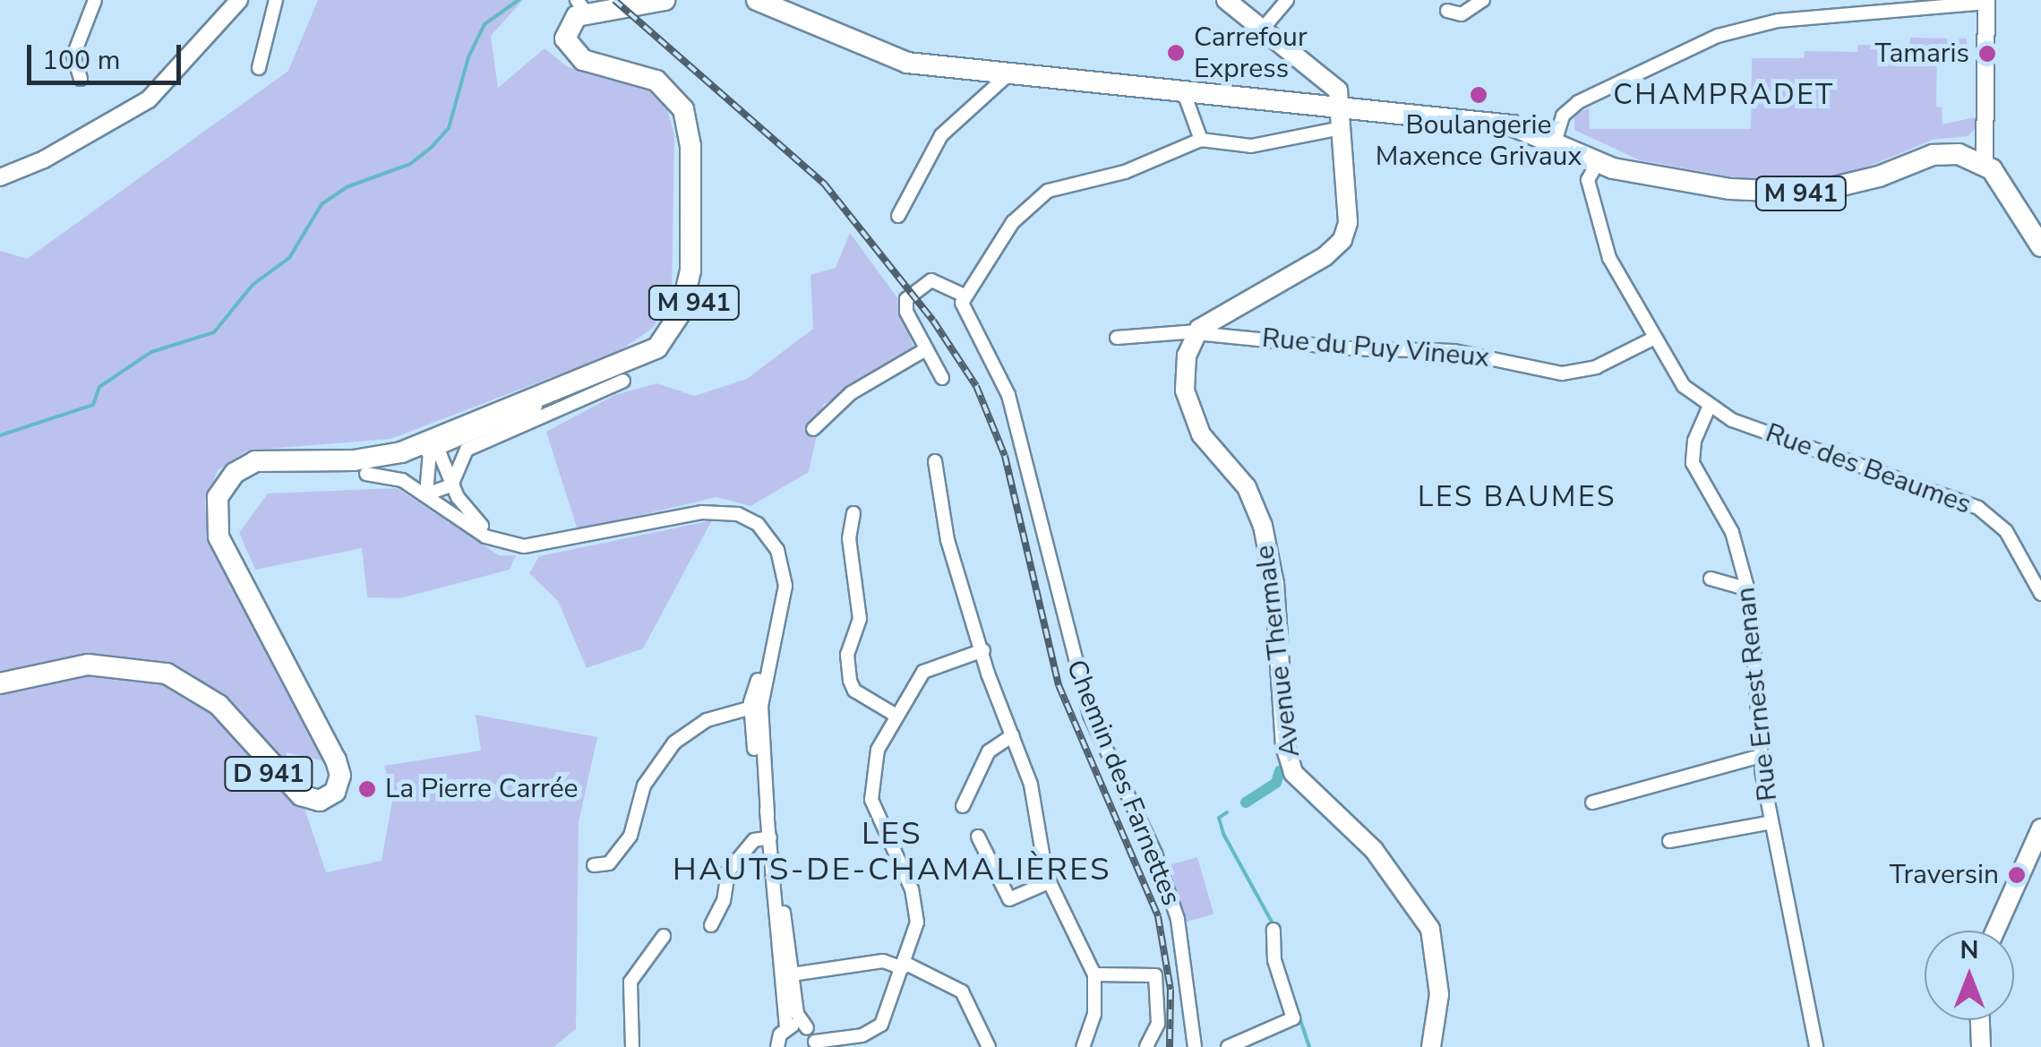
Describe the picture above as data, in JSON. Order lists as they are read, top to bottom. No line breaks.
{"streets":{"main road":["M 941","Avenue Thermale","D 941"],"street":["Rue du Puy Vineux","Rue des Beaumes","Rue Ernest Renan","Chemin des Farnettes"]},"crossings":[["M 941","D 941"],["Rue du Puy Vineux","Avenue Thermale"],["Rue des Beaumes","Rue Ernest Renan"]],"districts":["CHAMPRADET","LES BAUMES","LES HAUTS-DE-CHAMALIÈRES"],"places":["Carrefour Express","Tamaris","Boulangerie Maxence Grivaux","La Pierre Carrée","Traversin"],"scale_bar":"100 m","north":"top"}
